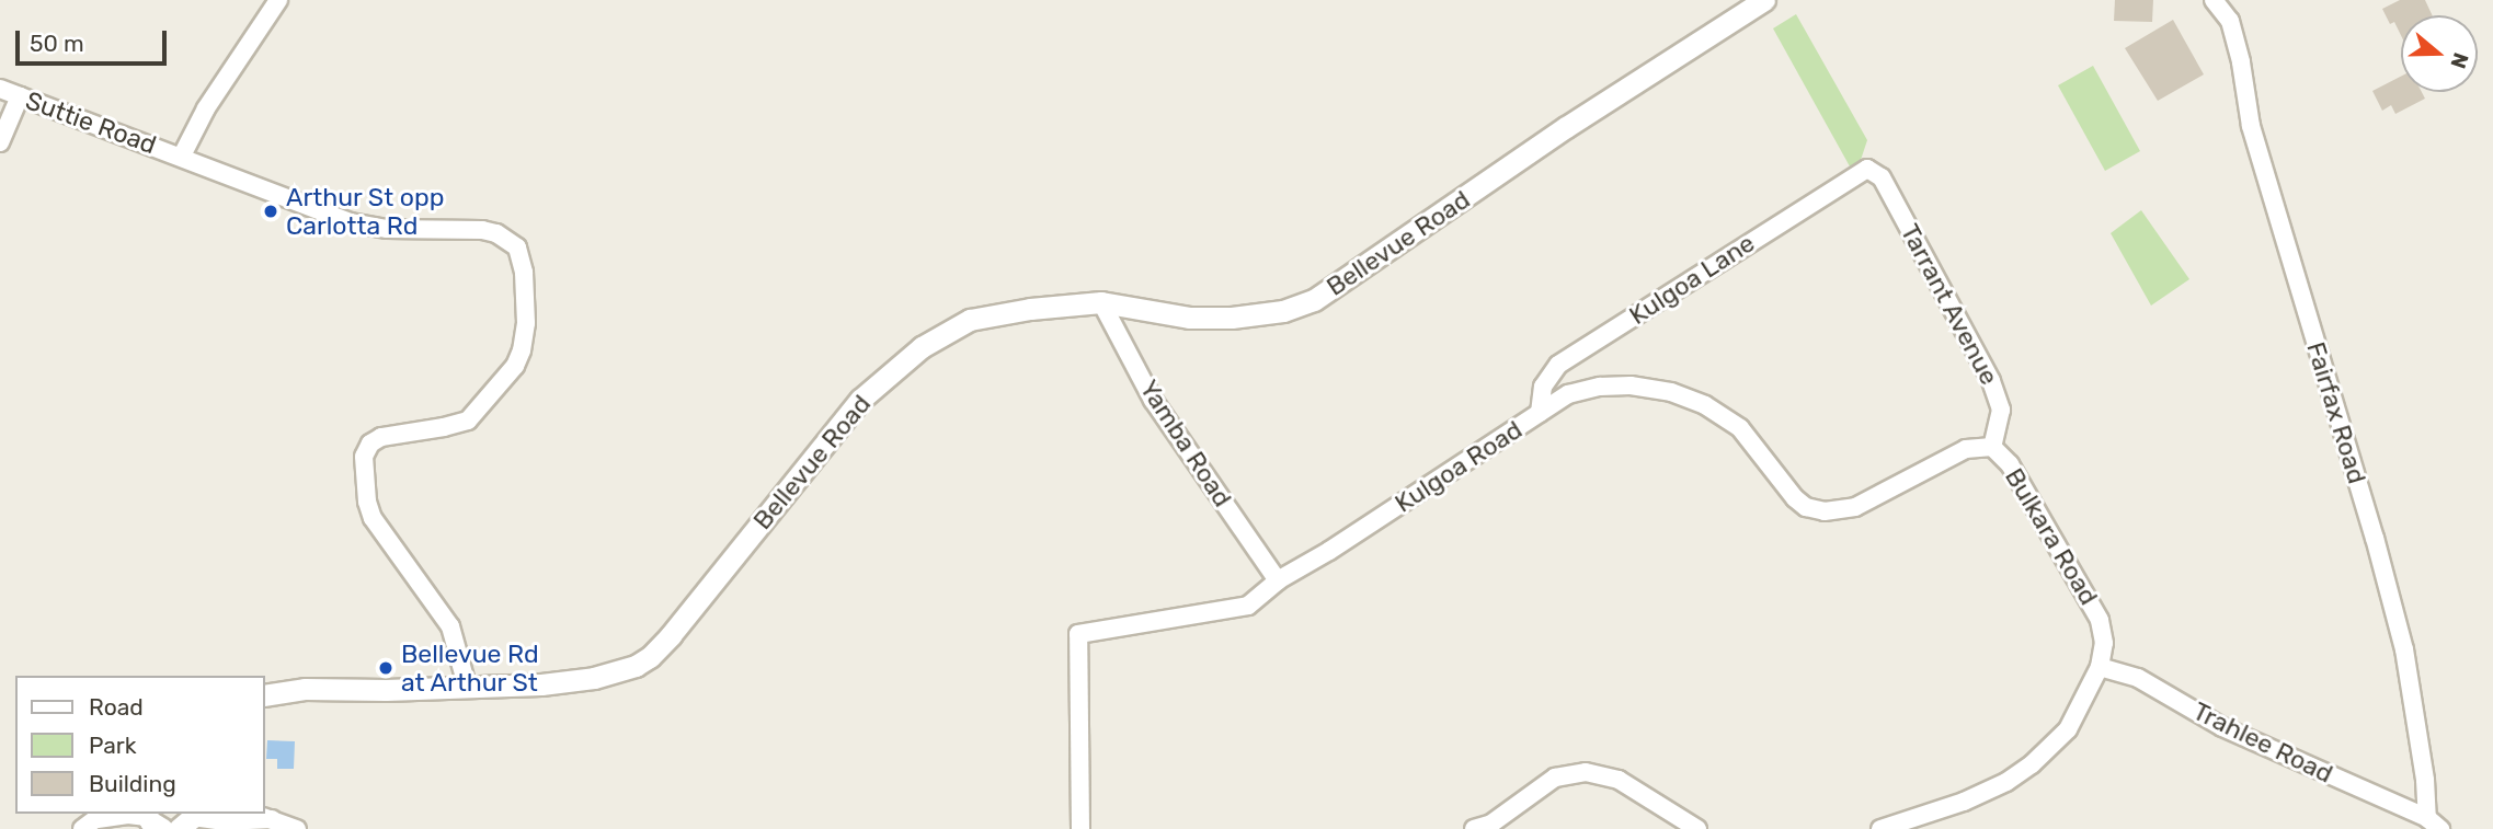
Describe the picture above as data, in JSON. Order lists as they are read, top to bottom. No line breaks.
{"streets":{"street":["Suttie Road","Bellevue Road","Kulgoa Lane","Tarrant Avenue","Fairfax Road","Yamba Road","Kulgoa Road","Bulkara Road","Trahlee Road"]},"crossings":[["Suttie Road","Bellevue Road"],["Bellevue Road","Yamba Road"],["Kulgoa Lane","Tarrant Avenue"],["Kulgoa Lane","Kulgoa Road"],["Tarrant Avenue","Kulgoa Road"],["Tarrant Avenue","Bulkara Road"],["Fairfax Road","Trahlee Road"],["Yamba Road","Kulgoa Road"],["Kulgoa Road","Bulkara Road"],["Bulkara Road","Trahlee Road"]],"places":["Arthur St opp Carlotta Rd","Bellevue Rd at Arthur St"],"legend":["Road","Park","Building"],"scale_bar":"50 m","north":"right"}
